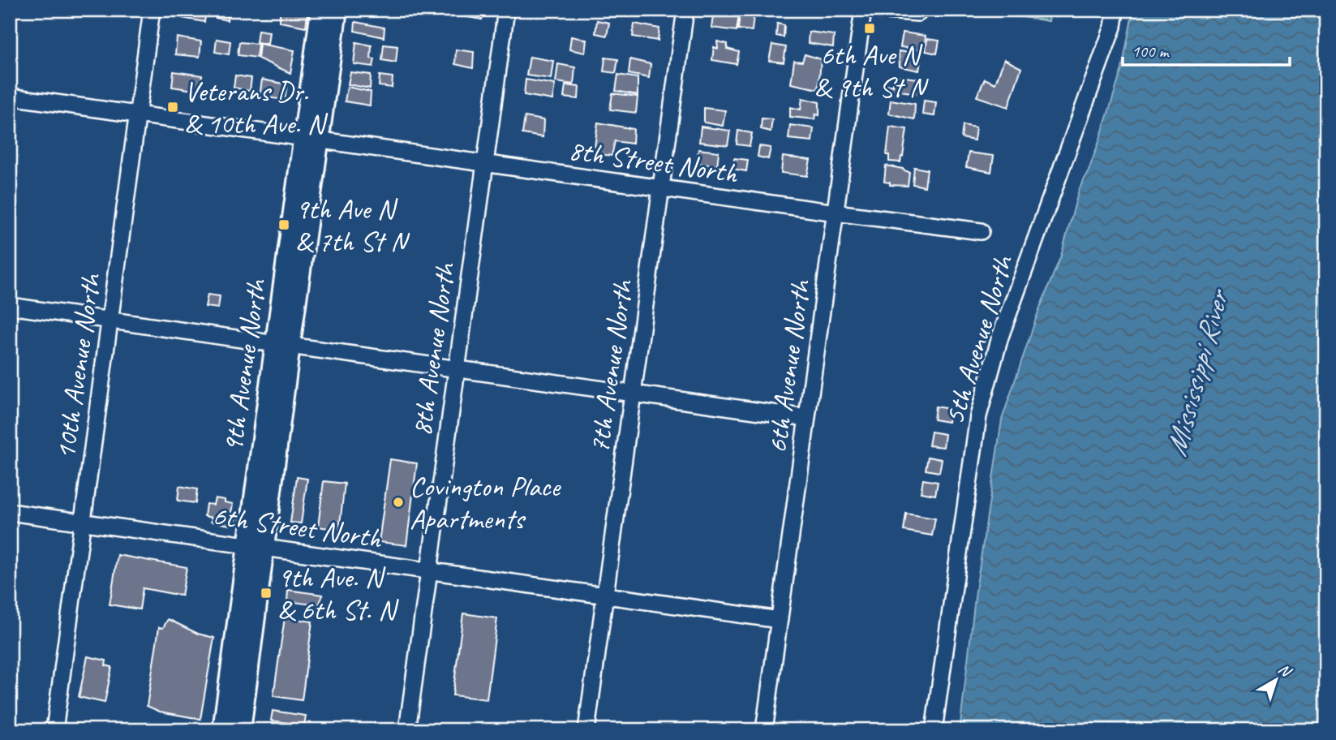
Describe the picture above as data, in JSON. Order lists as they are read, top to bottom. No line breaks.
{"streets":{"main road":["9th Avenue North"],"street":["8th Street North","5th Avenue North","8th Avenue North","10th Avenue North","7th Avenue North","6th Avenue North","6th Street North"]},"crossings":[["8th Street North","8th Avenue North"],["8th Street North","9th Avenue North"],["8th Street North","10th Avenue North"],["8th Street North","7th Avenue North"],["8th Street North","6th Avenue North"],["8th Avenue North","6th Street North"],["9th Avenue North","6th Street North"],["10th Avenue North","6th Street North"],["7th Avenue North","6th Street North"],["6th Avenue North","6th Street North"]],"water":["Mississippi River"],"places":{"transit":["6th Ave N & 9th St N","Veterans Dr. & 10th Ave. N","9th Ave N & 7th St N","9th Ave. N & 6th St. N"],"other":["Covington Place Apartments"]},"scale_bar":"100 m","north":"top right"}
